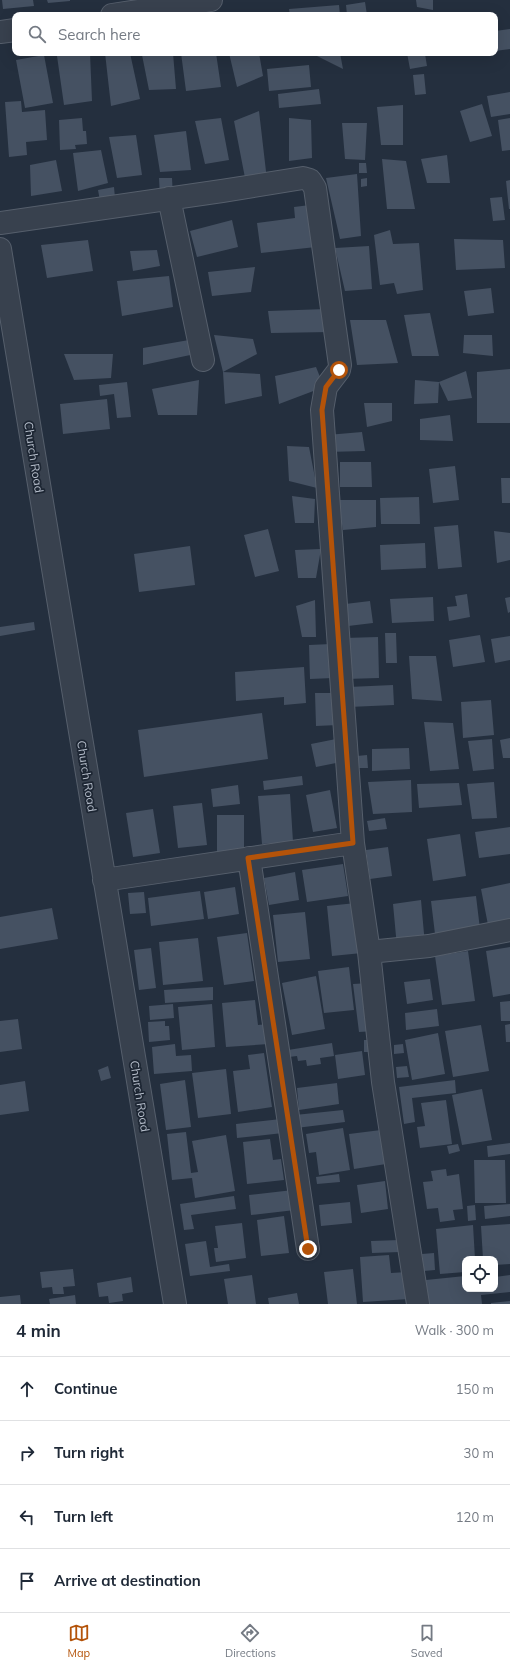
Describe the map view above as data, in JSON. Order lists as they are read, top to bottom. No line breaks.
{"streets":{"street":["Church Road"]},"page":{"search":"Search here","heading":["4 min","Walk · 300 m"],"list":[["Continue","150 m"],["Turn right","30 m"],["Turn left","120 m"],"Arrive at destination"],"nav":["Map","Directions","Saved"]}}
